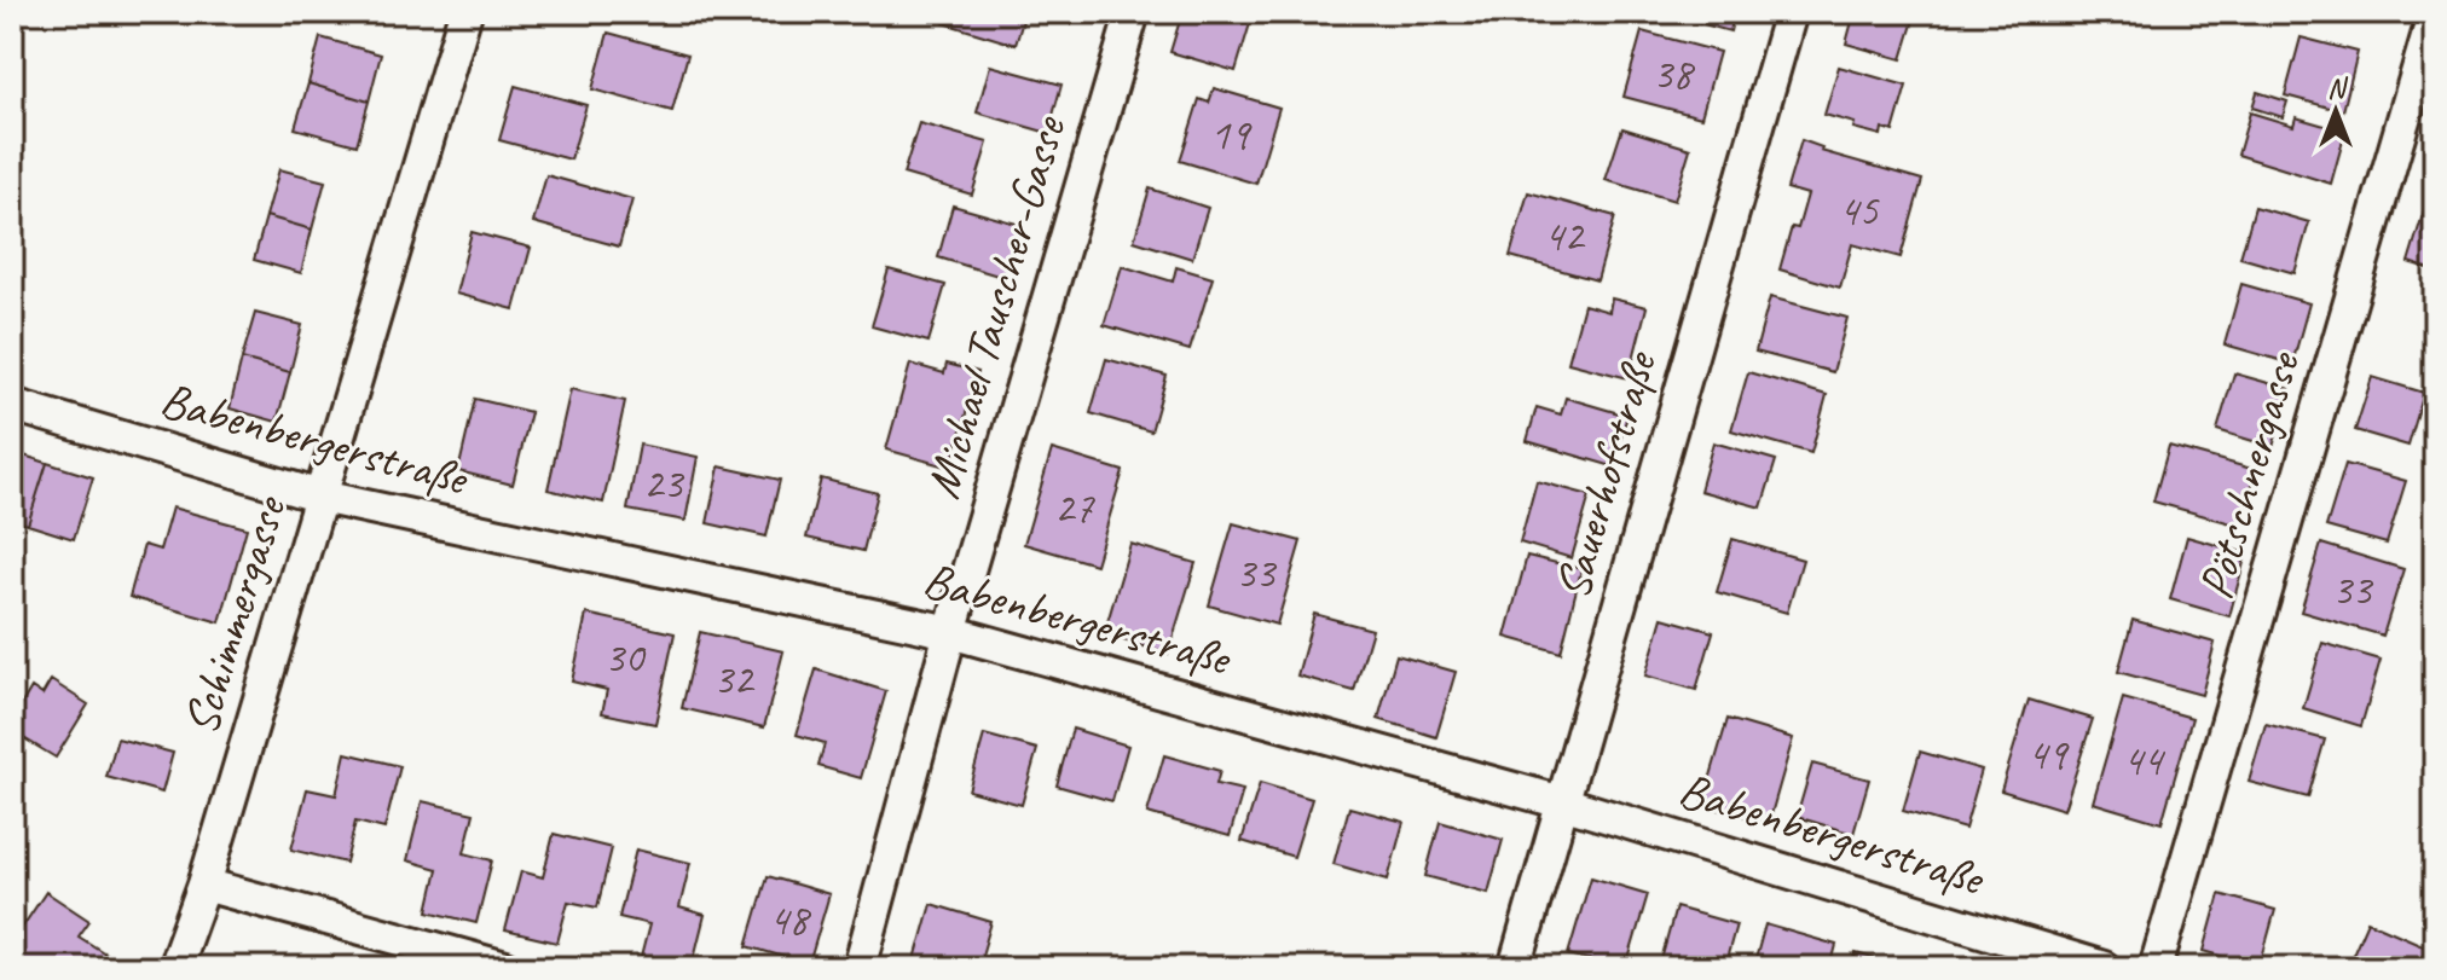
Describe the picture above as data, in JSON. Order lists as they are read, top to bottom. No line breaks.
{"streets":{"street":["Michael Tauscher-Gasse","Babenbergerstraße","Sauerhofstraße","Pötschnergasse","Schimmergasse"]},"crossings":[["Michael Tauscher-Gasse","Babenbergerstraße"],["Babenbergerstraße","Sauerhofstraße"],["Babenbergerstraße","Schimmergasse"]],"house_numbers":["38","19","45","42","23","27","33","33","30","32","49","44","48"],"north":"top"}
